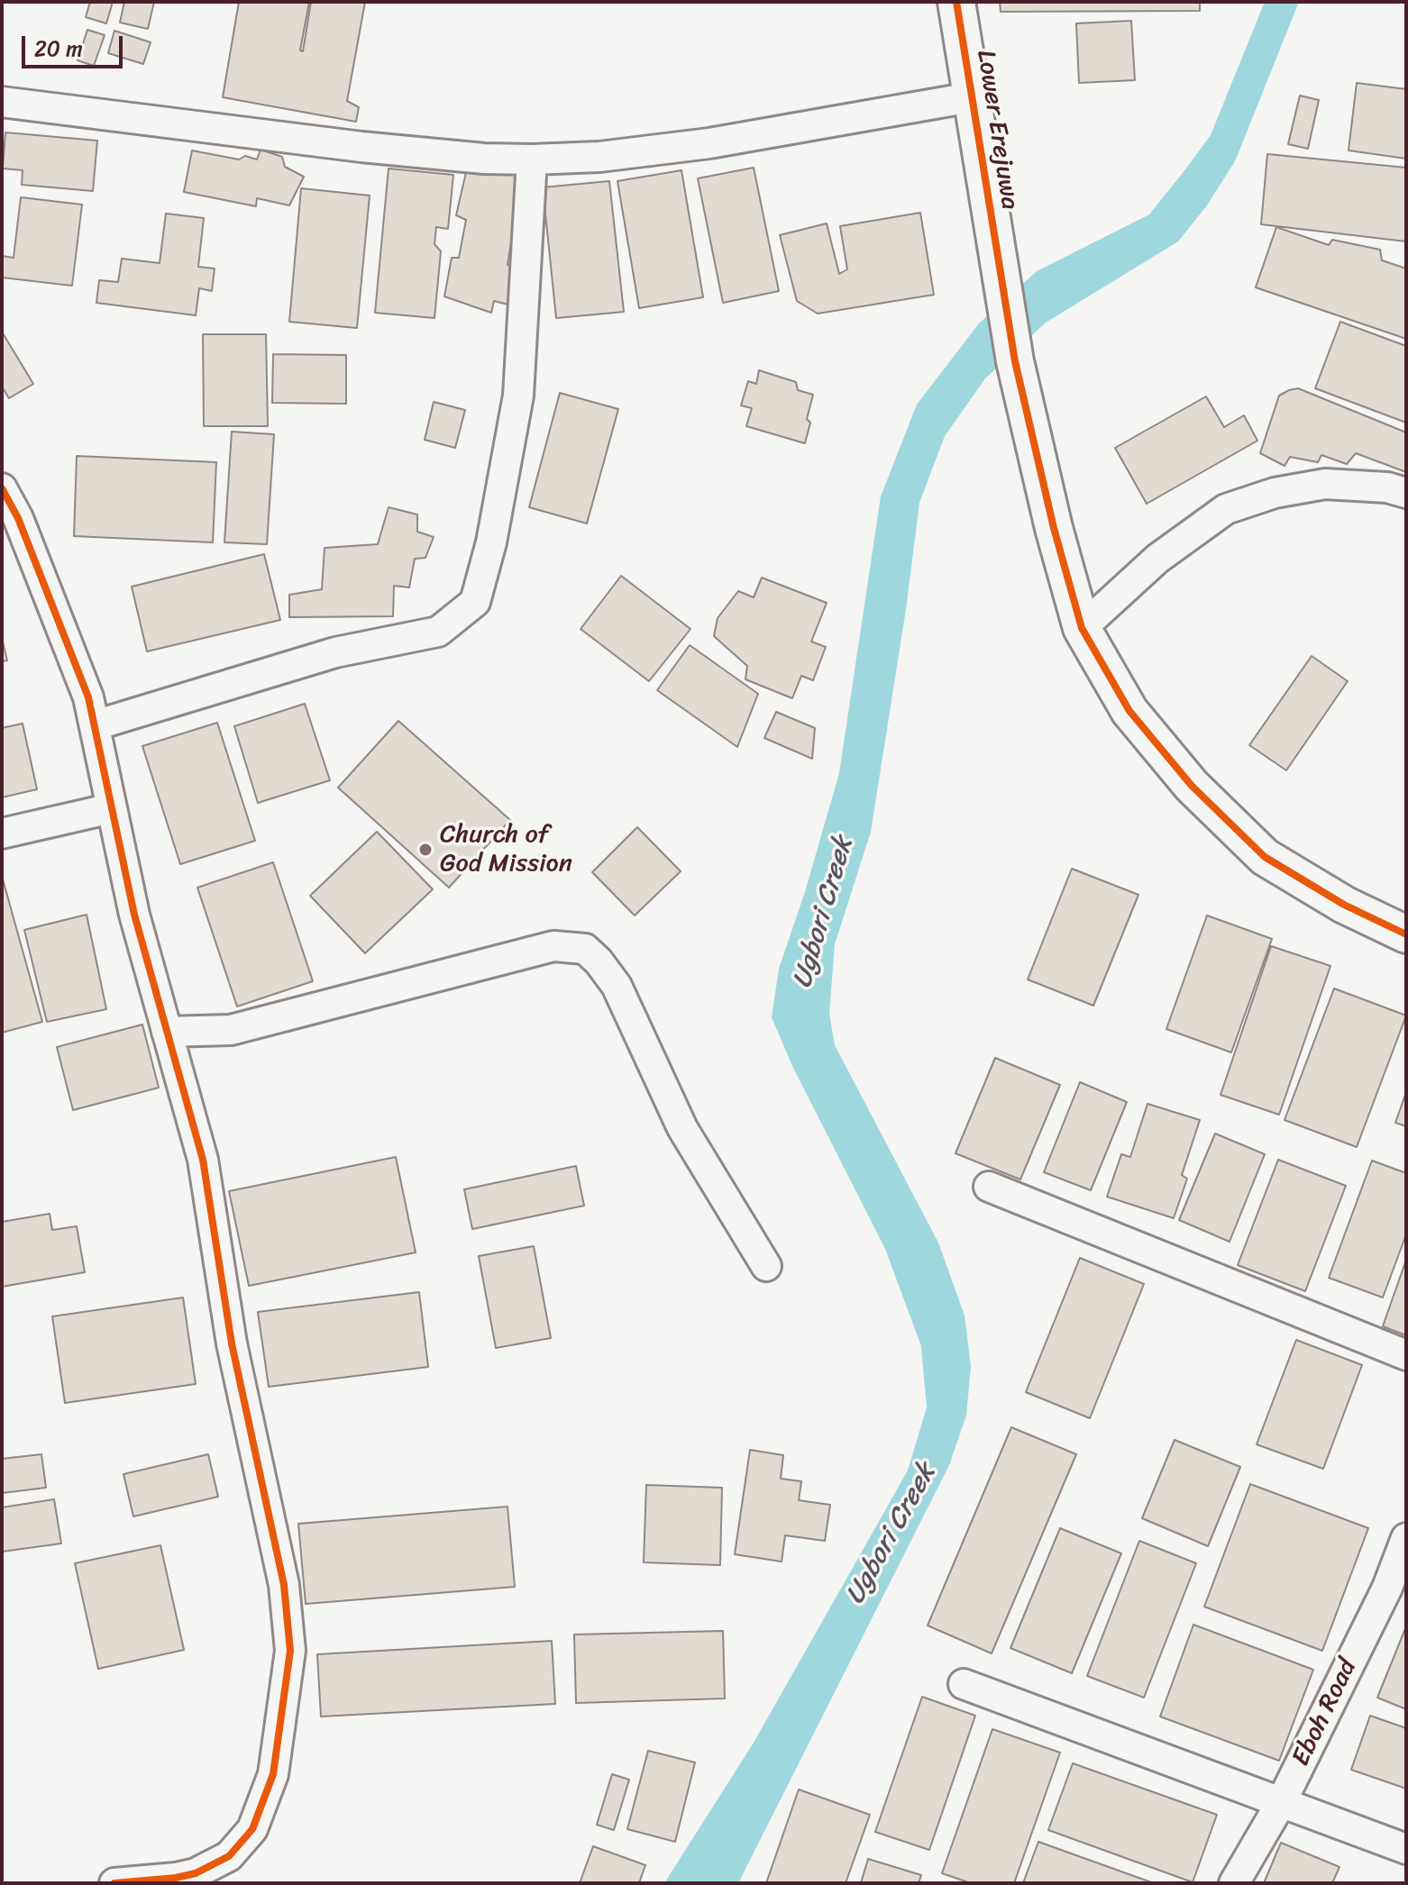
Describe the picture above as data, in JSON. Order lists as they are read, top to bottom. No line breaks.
{"streets":{"street":["Lower Erejuwa","Eboh Road"]},"water":["Ugbori Creek"],"places":["Church of God Mission"],"scale_bar":"20 m"}
